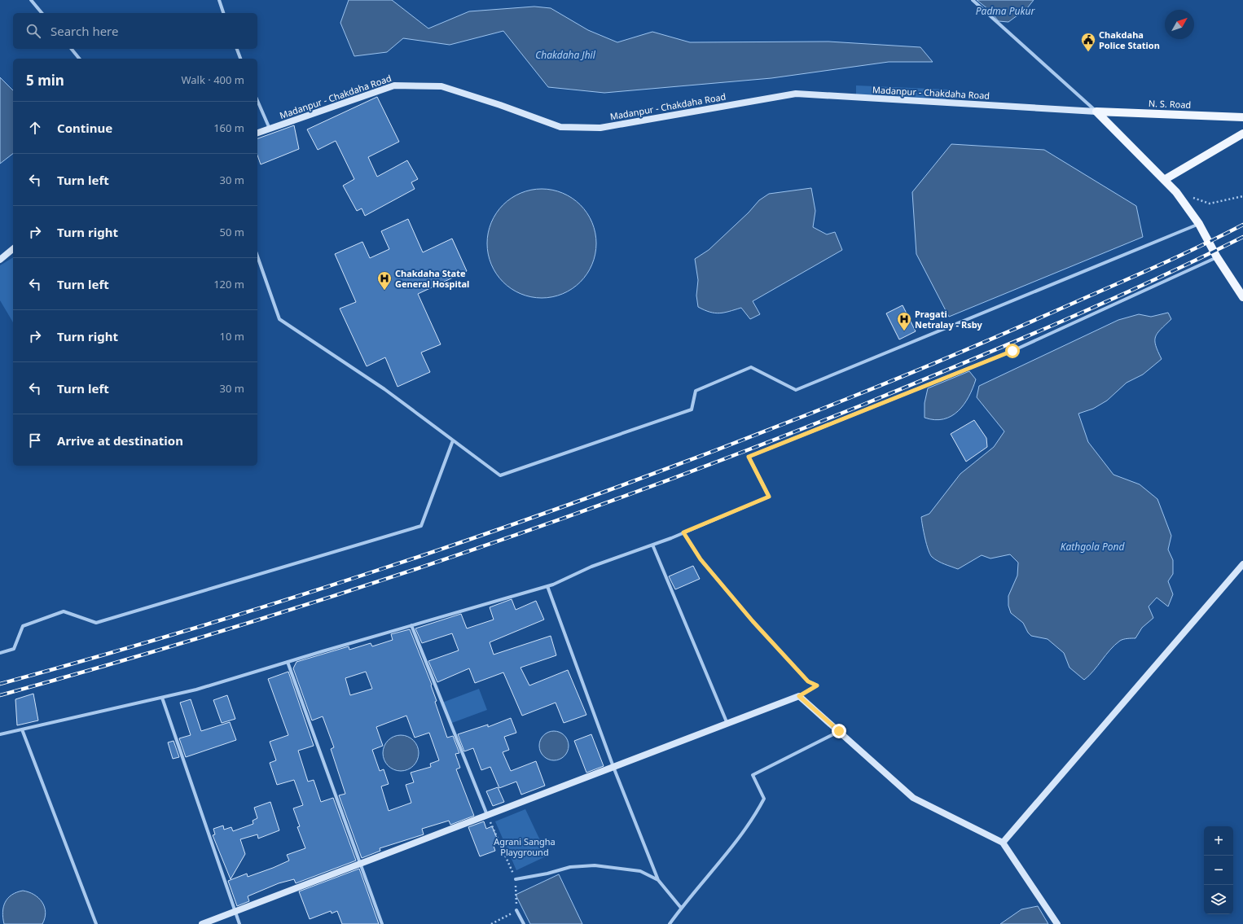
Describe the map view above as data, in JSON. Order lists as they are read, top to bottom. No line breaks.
{"streets":{"main road":["Madanpur - Chakdaha Road","N. S. Road"]},"crossings":[["Madanpur - Chakdaha Road","N. S. Road"]],"water":["Padma Pukur","Chakdaha Jhil","Kathgola Pond"],"parks":["Agrani Sangha Playground"],"places":{"public building":["Chakdaha Police Station"],"hospital":["Chakdaha State General Hospital","Pragati Netralay - Rsby"]},"north":"top right","page":{"search":"Search here","heading":["5 min","Walk · 400 m"],"list":[["Continue","160 m"],["Turn left","30 m"],["Turn right","50 m"],["Turn left","120 m"],["Turn right","10 m"],["Turn left","30 m"],"Arrive at destination"],"map_buttons":["+","−"]}}
